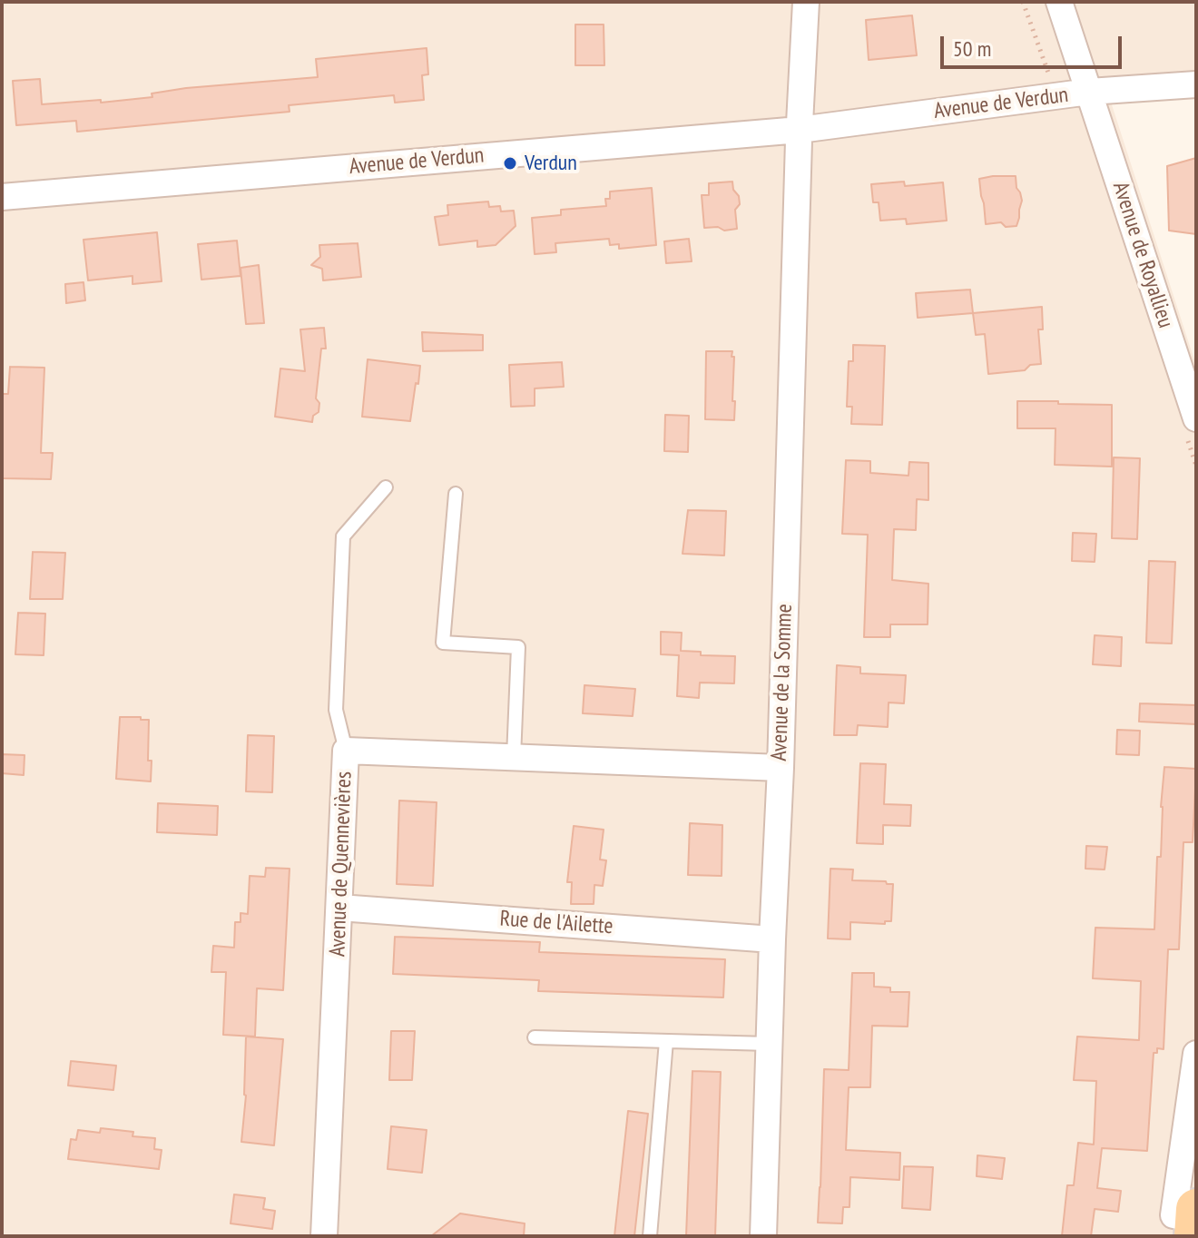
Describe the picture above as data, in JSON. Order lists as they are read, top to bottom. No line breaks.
{"streets":{"street":["Avenue de Verdun","Avenue de Royallieu","Avenue de la Somme","Avenue de Quennevières","Rue de l'Ailette"]},"crossings":[["Avenue de Verdun","Avenue de Royallieu"],["Avenue de Verdun","Avenue de la Somme"],["Avenue de la Somme","Avenue de Quennevières"],["Avenue de la Somme","Rue de l'Ailette"],["Avenue de Quennevières","Rue de l'Ailette"]],"places":["Verdun"],"scale_bar":"50 m"}
